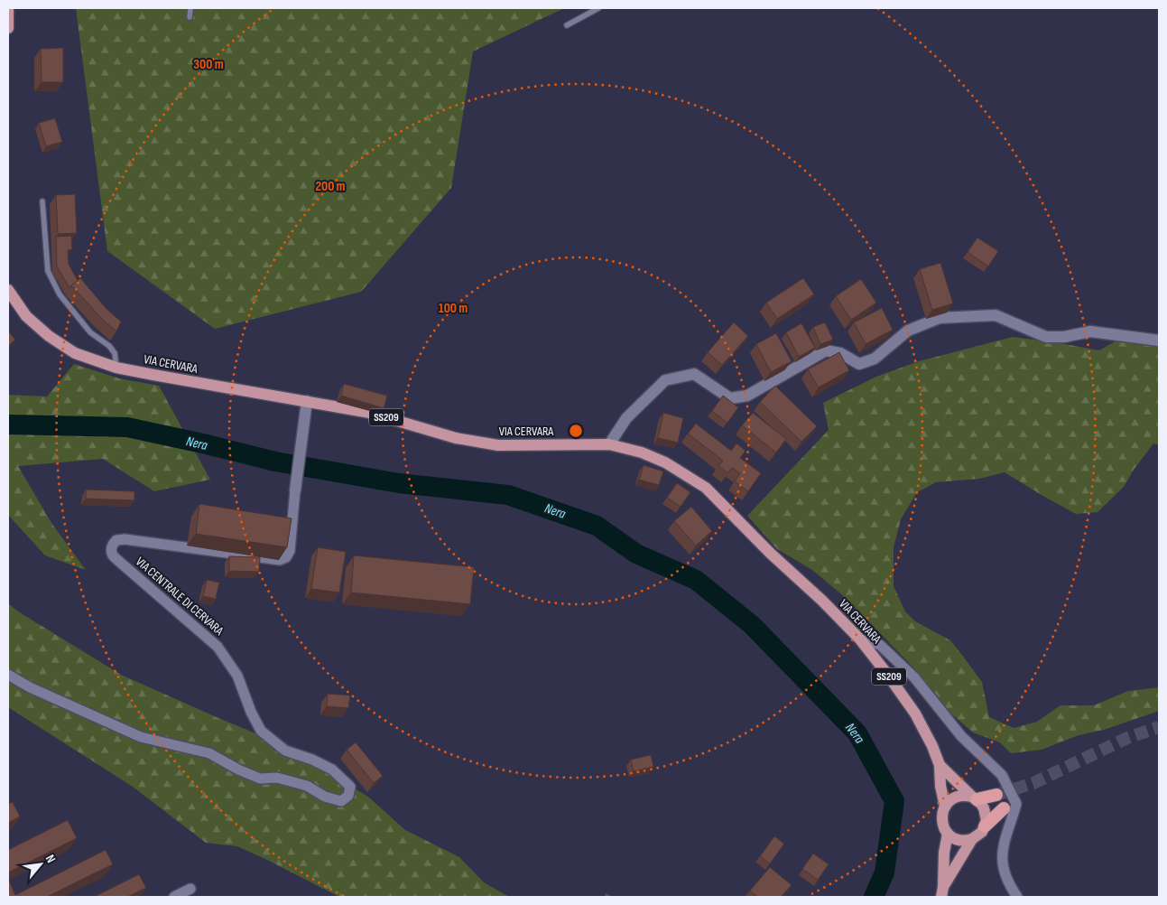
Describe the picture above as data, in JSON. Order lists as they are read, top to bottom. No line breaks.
{"streets":{"main road":["VIA CERVARA","SS209"],"street":["VIA CENTRALE DI CERVARA"]},"crossings":[["VIA CERVARA","SS209"],["VIA CERVARA","VIA CENTRALE DI CERVARA"]],"water":["Nera"],"north":"top right","rings":["300 m","200 m","100 m"]}
